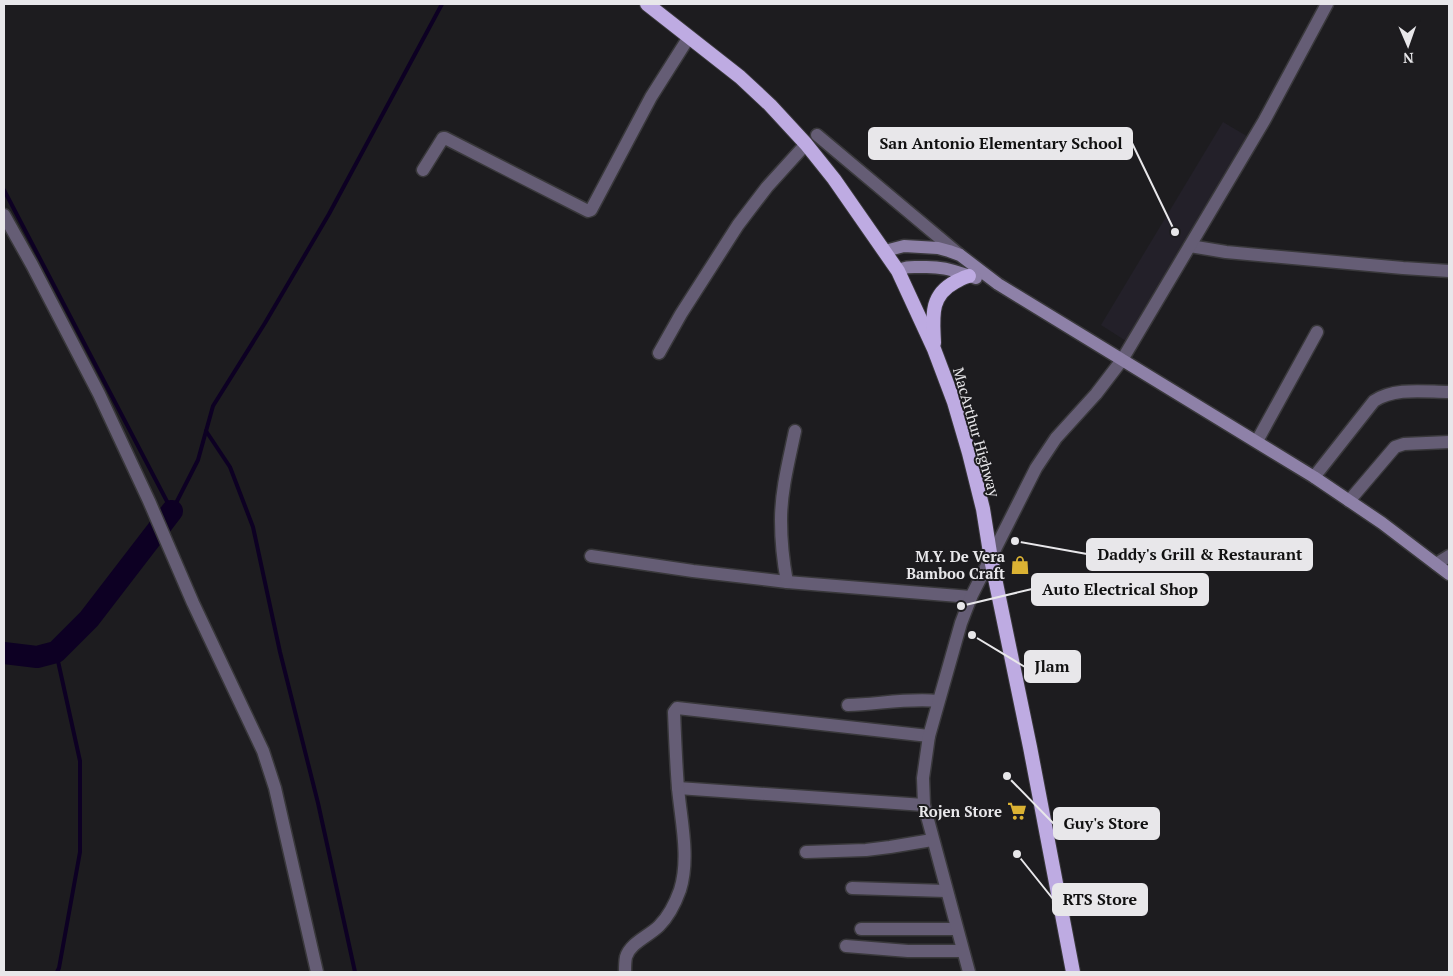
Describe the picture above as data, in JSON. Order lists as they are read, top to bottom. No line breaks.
{"streets":{"highway":["MacArthur Highway"]},"places":{"other":["San Antonio Elementary School","Daddy's Grill & Restaurant","Auto Electrical Shop","Jlam","Guy's Store","RTS Store"],"shop":["M.Y. De Vera Bamboo Craft"],"supermarket":["Rojen Store"]},"north":"bottom"}
